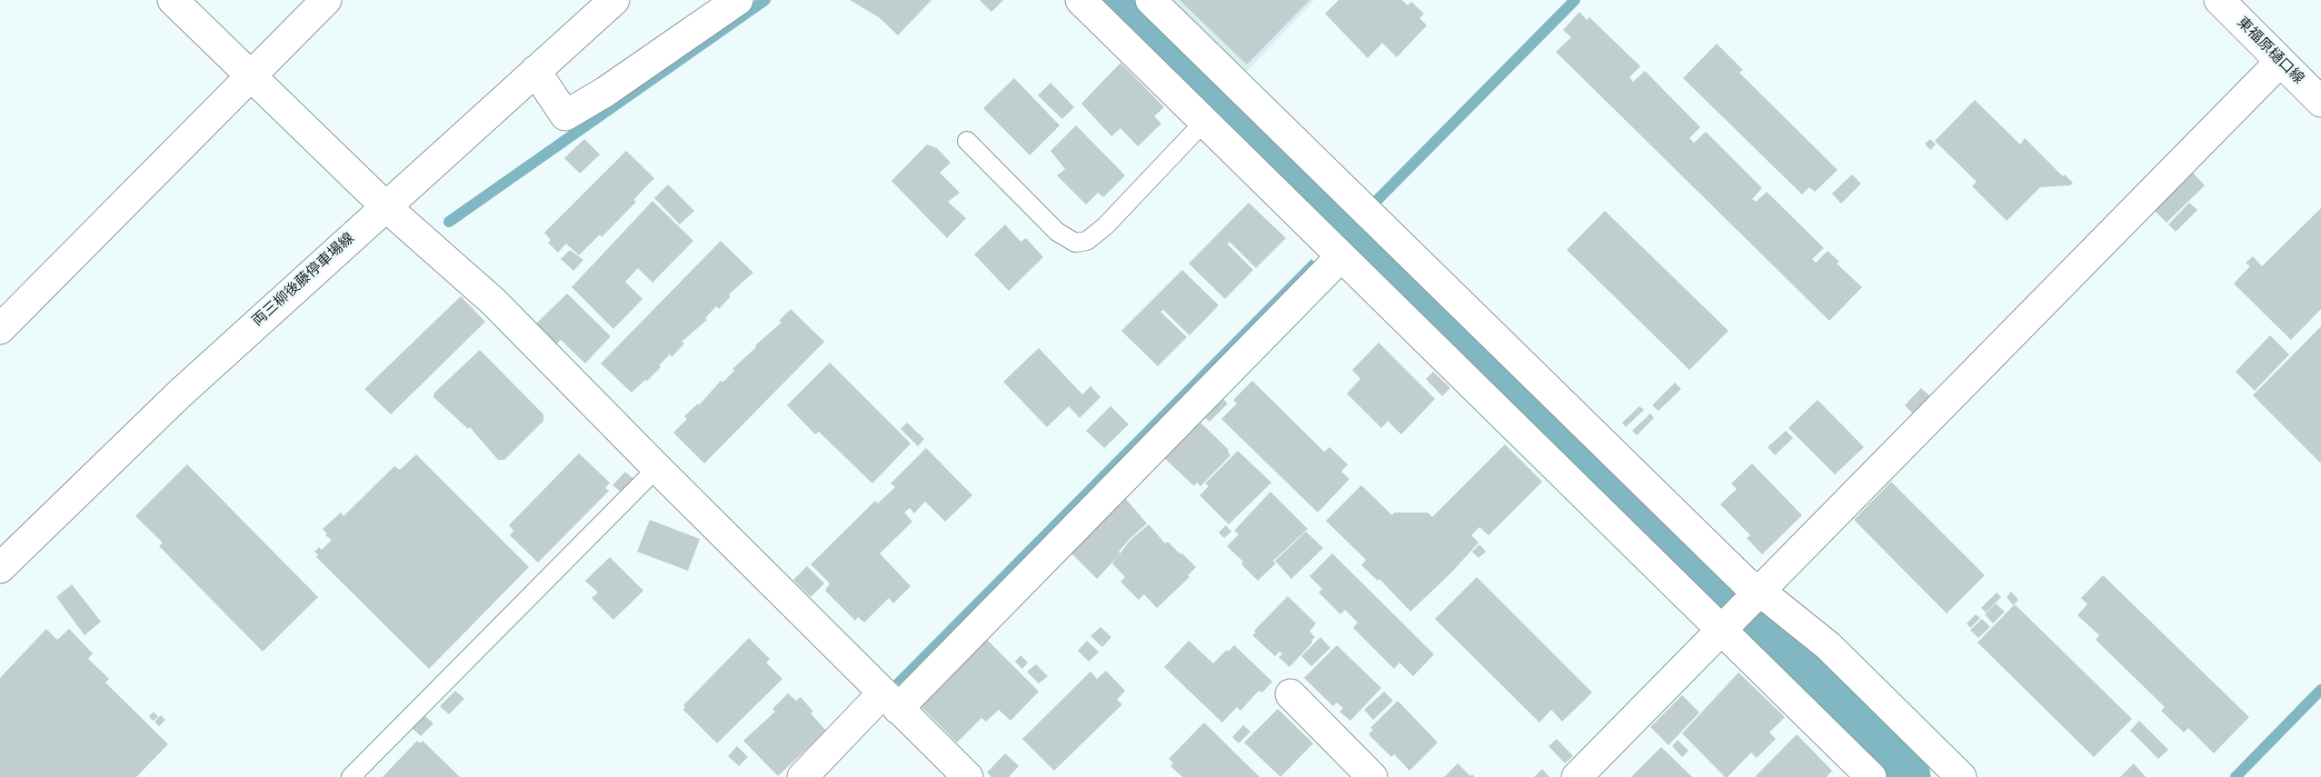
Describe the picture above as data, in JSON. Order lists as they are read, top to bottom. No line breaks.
{"streets":{"street":["東福原樋口線","両三柳後藤停車場線"]}}
